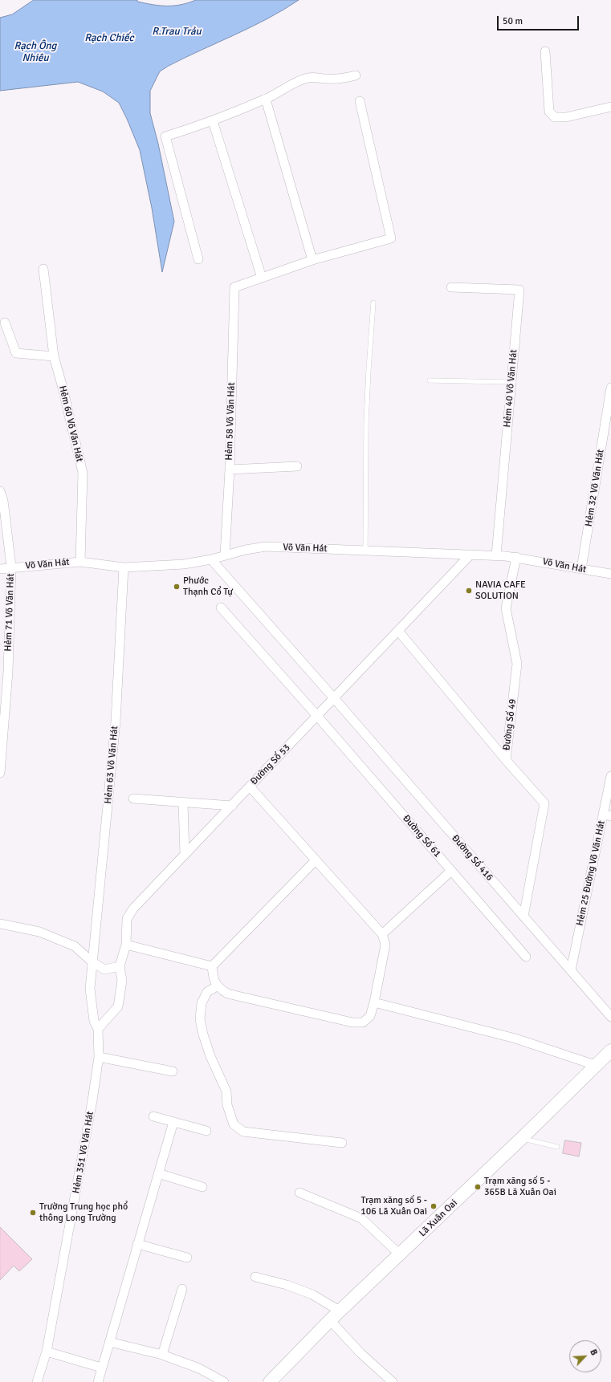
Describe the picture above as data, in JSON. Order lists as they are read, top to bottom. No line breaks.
{"streets":{"main road":["Lã Xuân Oai"],"street":["Hẻm 40 Võ Văn Hát","Hẻm 58 Võ Văn Hát","Hẻm 60 Võ Văn Hát","Hẻm 32 Võ Văn Hát","Võ Văn Hát","Hẻm 71 Võ Văn Hát","Đường Số 49","Hẻm 63 Võ Văn Hát","Đường Số 53","Đường Số 61","Đường Số 416","Hẻm 25 Đường Võ Văn Hát","Hẻm 351 Võ Văn Hát"]},"crossings":[["Hẻm 40 Võ Văn Hát","Võ Văn Hát"],["Hẻm 58 Võ Văn Hát","Võ Văn Hát"],["Hẻm 60 Võ Văn Hát","Võ Văn Hát"],["Hẻm 32 Võ Văn Hát","Võ Văn Hát"],["Võ Văn Hát","Hẻm 71 Võ Văn Hát"],["Võ Văn Hát","Đường Số 49"],["Võ Văn Hát","Hẻm 63 Võ Văn Hát"],["Võ Văn Hát","Đường Số 53"],["Võ Văn Hát","Đường Số 416"],["Đường Số 49","Đường Số 416"],["Hẻm 63 Võ Văn Hát","Hẻm 351 Võ Văn Hát"],["Đường Số 53","Đường Số 61"],["Đường Số 53","Đường Số 416"],["Đường Số 416","Hẻm 25 Đường Võ Văn Hát"]],"water":["R.Trau Trảu","Rạch Chiếc","Rạch Ông Nhiêu"],"places":["Phước Thạnh Cổ Tự","NAVIA CAFE SOLUTION","Trạm xăng số 5 - 365B Lã Xuân Oai","Trạm xăng số 5 - 106 Lã Xuân Oai","Trường Trung học phổ thông Long Trường"],"scale_bar":"50 m","north":"top right"}
